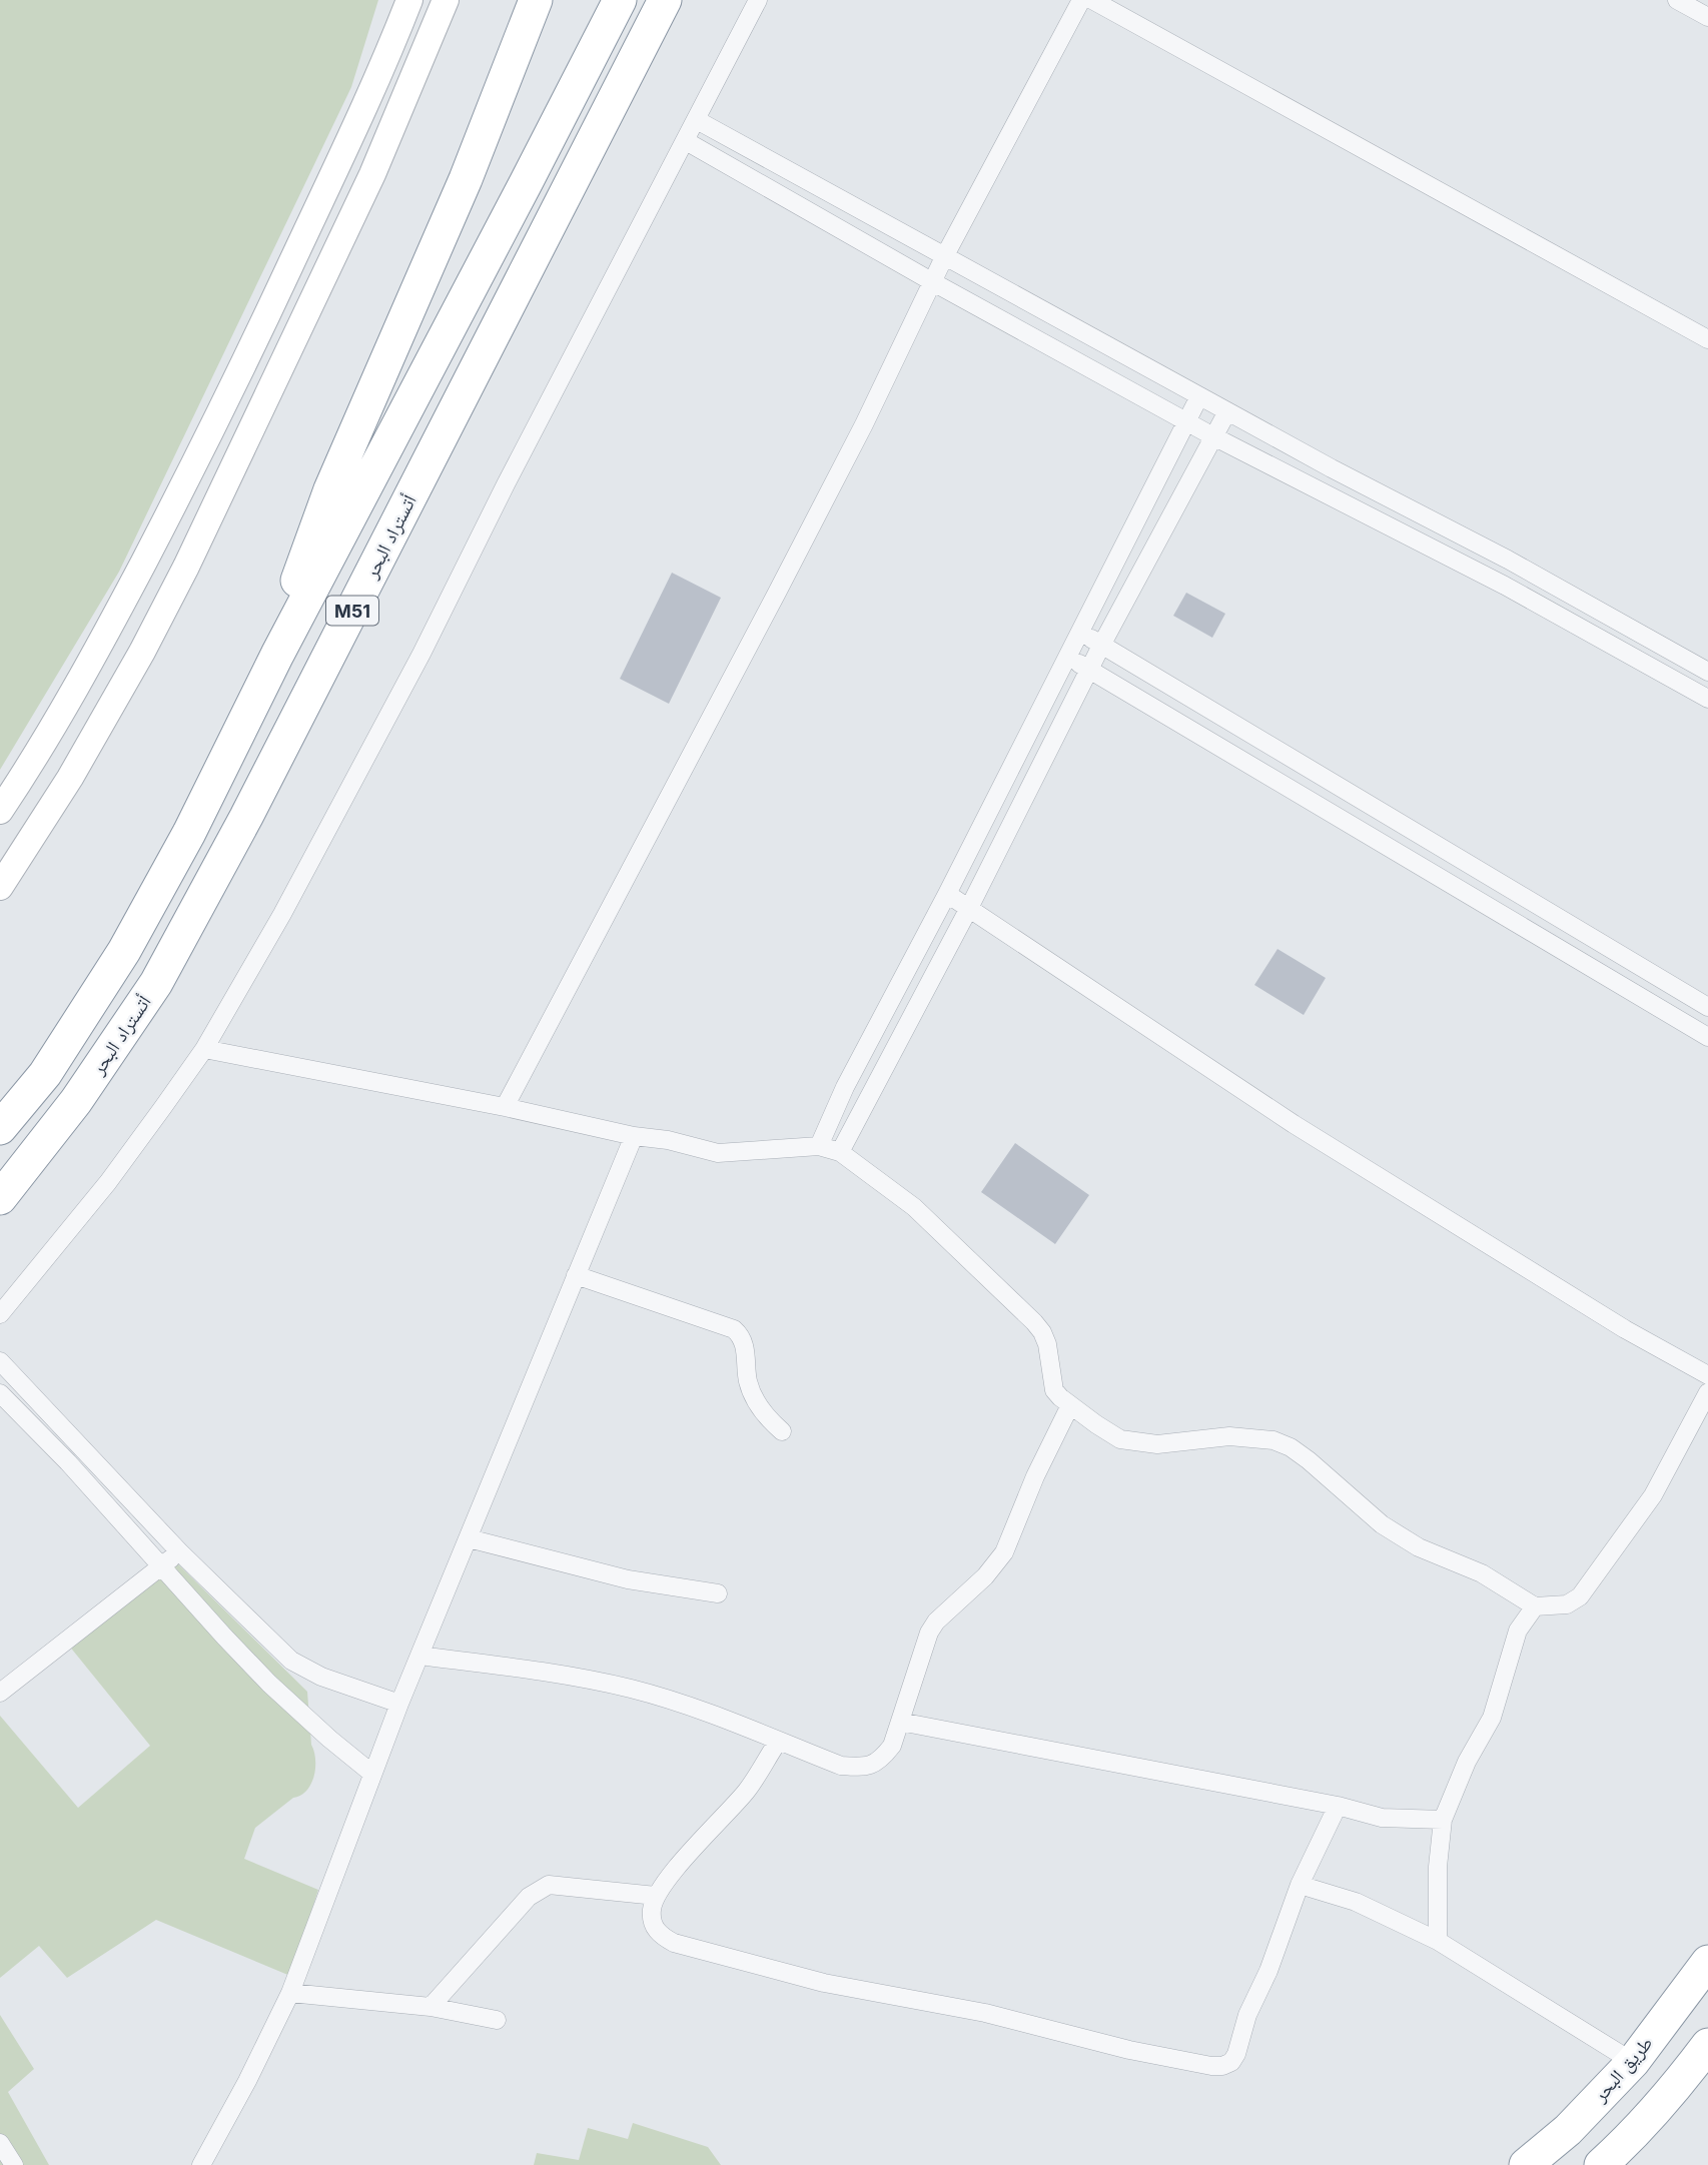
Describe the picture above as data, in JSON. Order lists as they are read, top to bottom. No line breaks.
{"streets":{"highway":["أتستراد البحر","M51","طريق البحر"]}}
